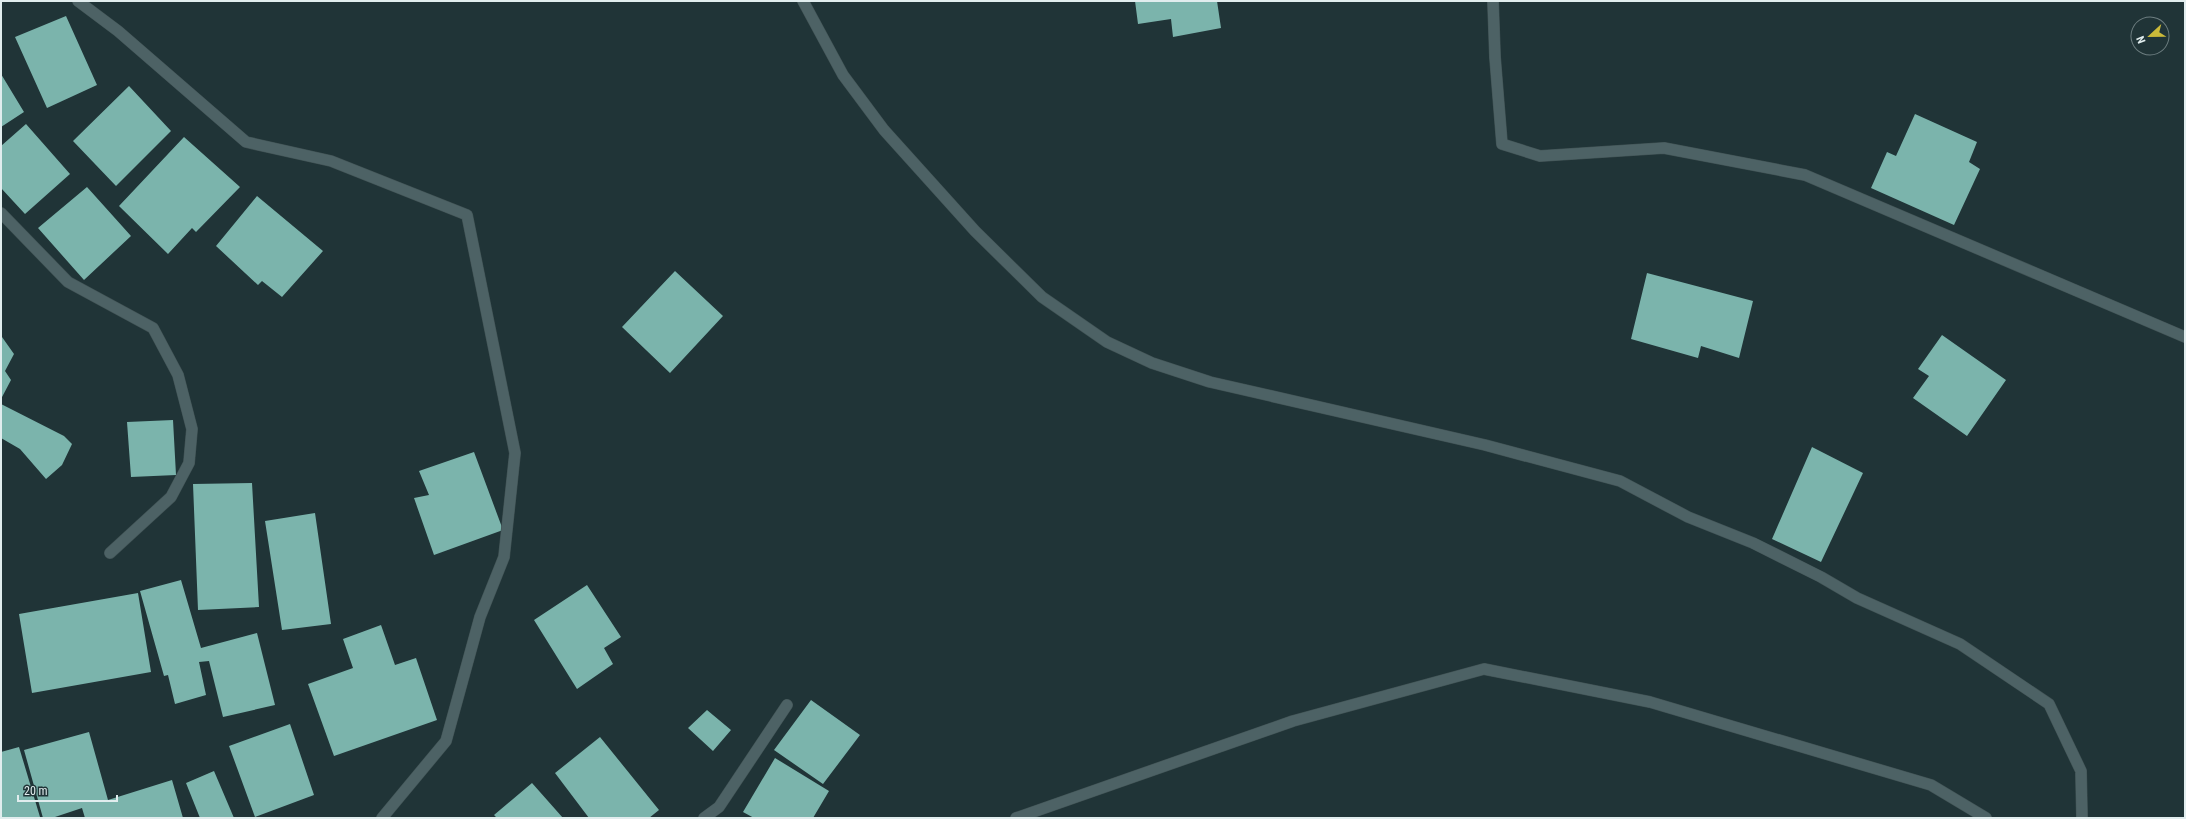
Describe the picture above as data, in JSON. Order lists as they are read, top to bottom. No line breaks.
{"scale_bar":"20 m","north":"left"}
